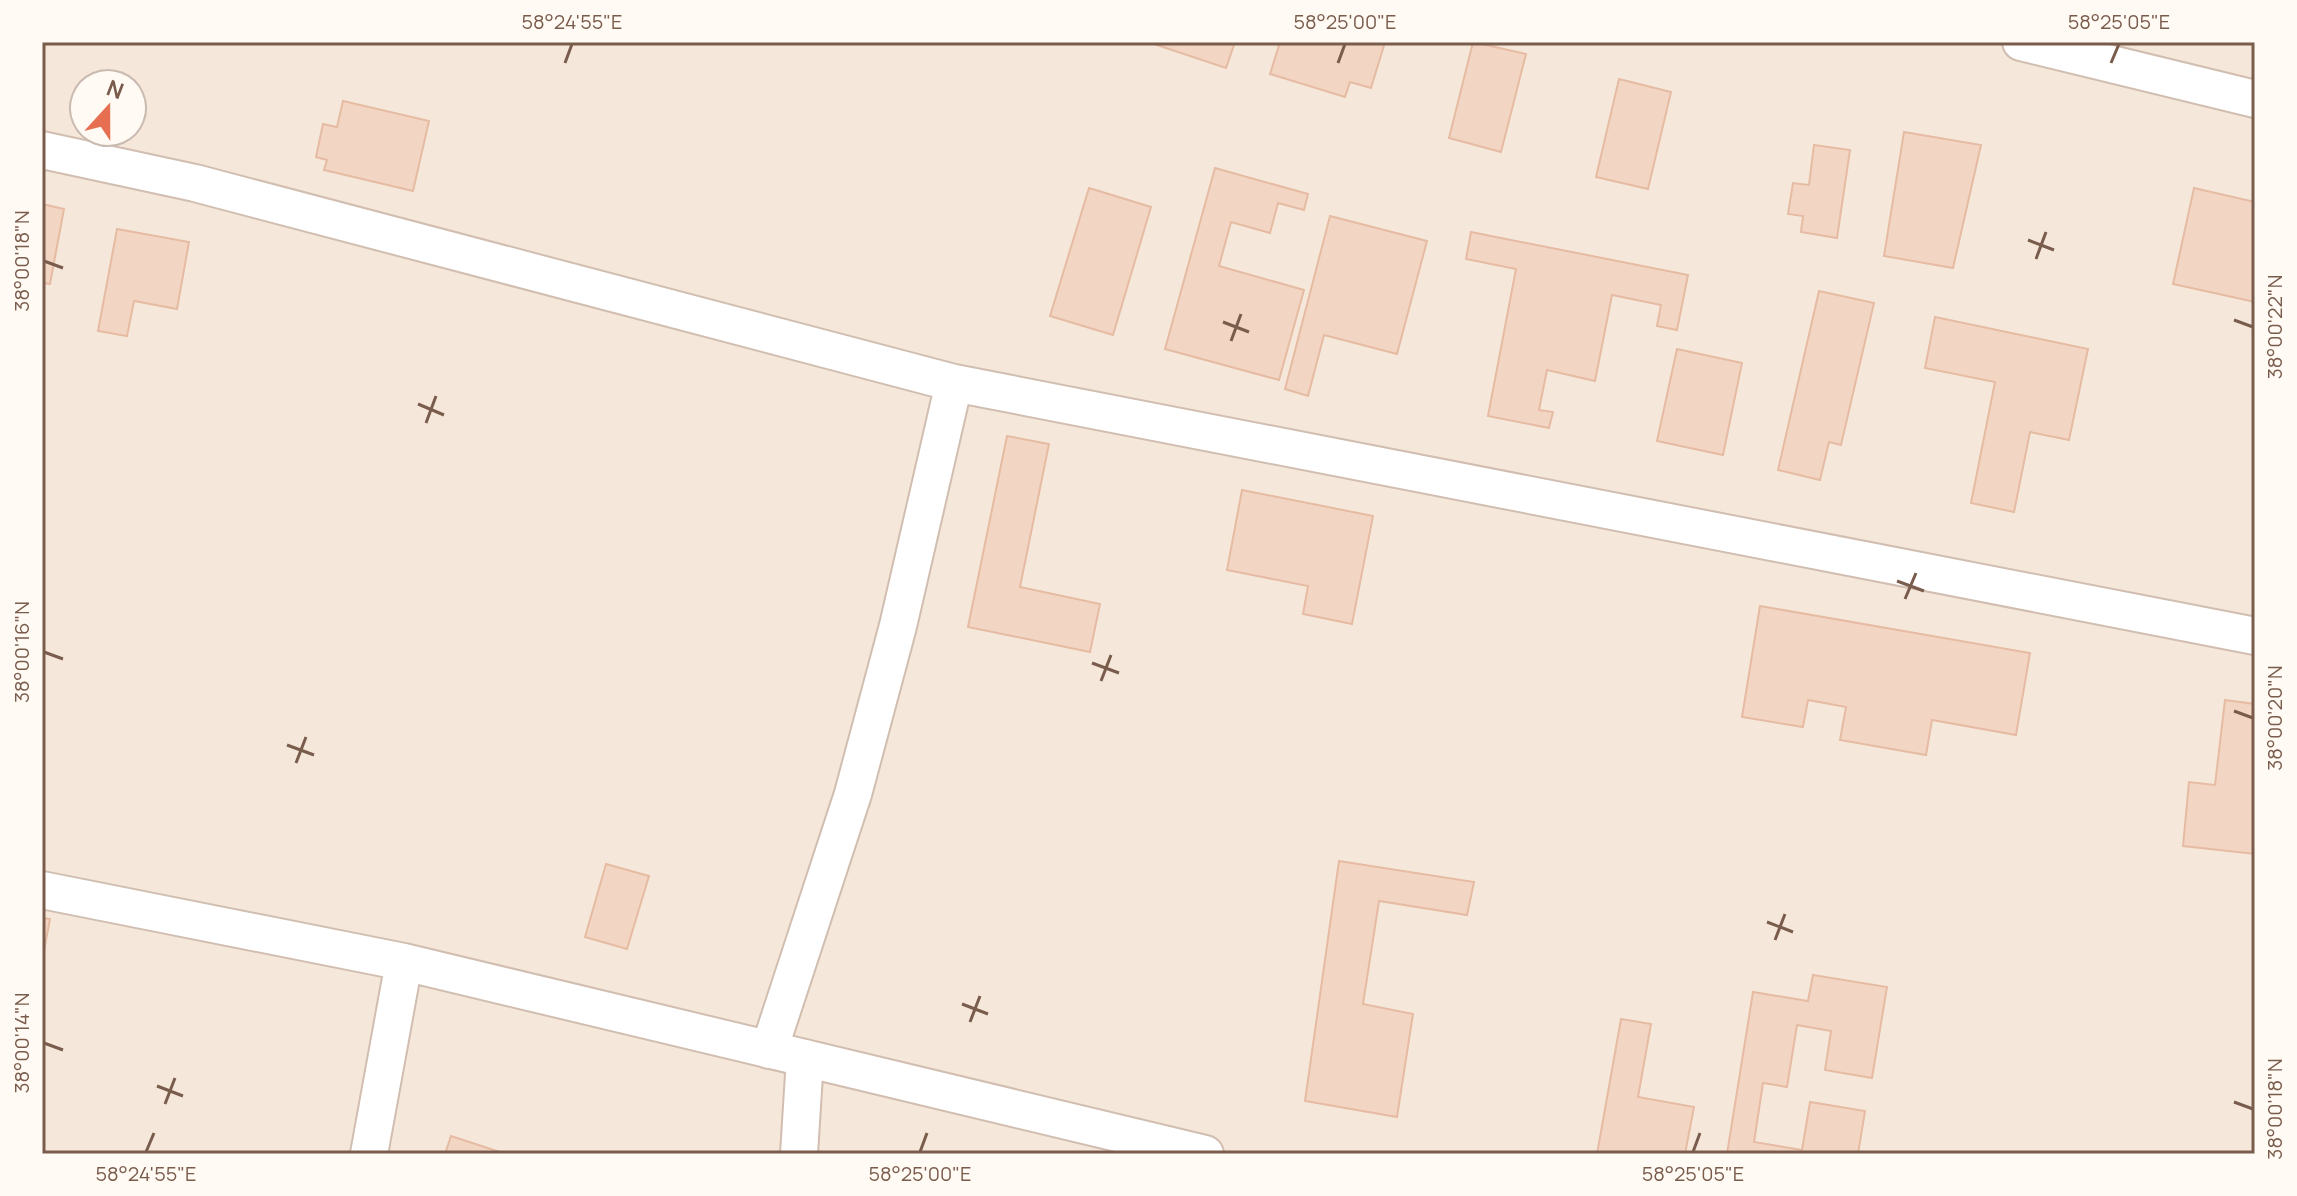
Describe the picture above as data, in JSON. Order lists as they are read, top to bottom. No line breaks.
{"north":"top","coordinates":["58°24'55\"E","58°25'00\"E","58°25'05\"E","38°00'18\"N","38°00'22\"N","38°00'16\"N","38°00'20\"N","38°00'14\"N"]}
